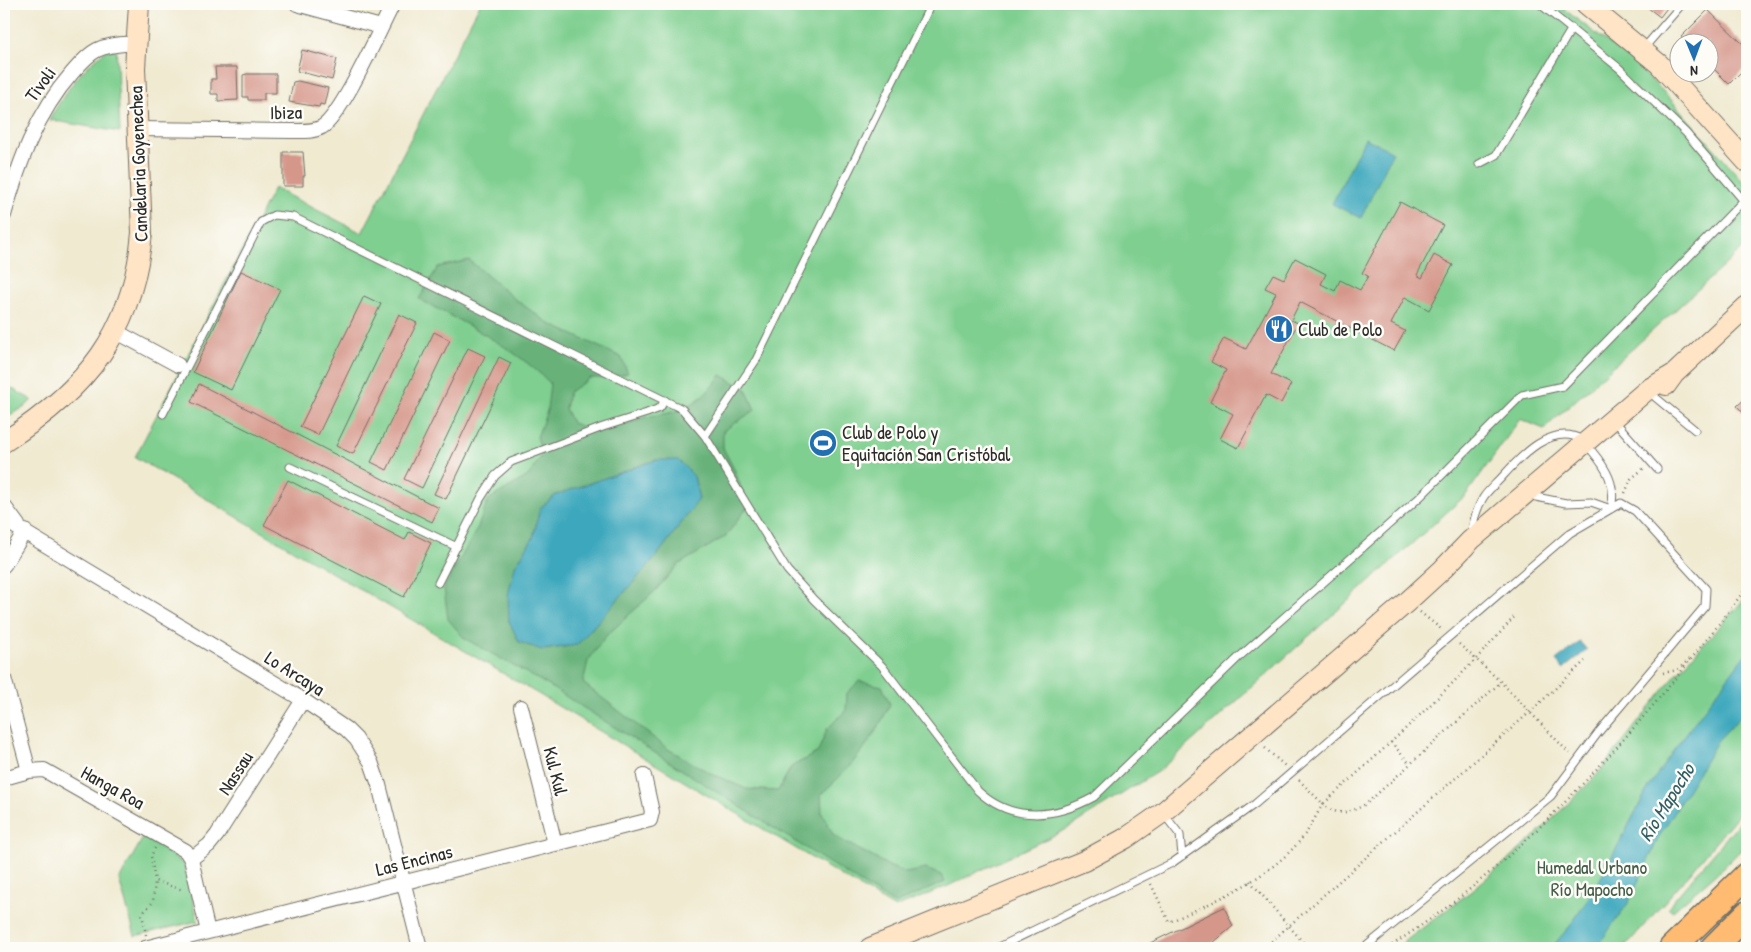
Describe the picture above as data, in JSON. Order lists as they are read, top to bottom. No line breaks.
{"streets":{"main road":["Candelaria Goyenechea"],"street":["Tivoli","Ibiza","Lo Arcaya","Kul Kul","Nassau","Hanga Roa","Las Encinas"]},"crossings":[["Tivoli","Candelaria Goyenechea"],["Ibiza","Candelaria Goyenechea"],["Lo Arcaya","Nassau"],["Lo Arcaya","Las Encinas"],["Kul Kul","Las Encinas"],["Nassau","Hanga Roa"]],"water":["Río Mapocho"],"parks":["Humedal Urbano Río Mapocho"],"places":{"restaurant":["Club de Polo"],"sports":["Club de Polo y Equitación San Cristóbal"]},"north":"bottom"}
